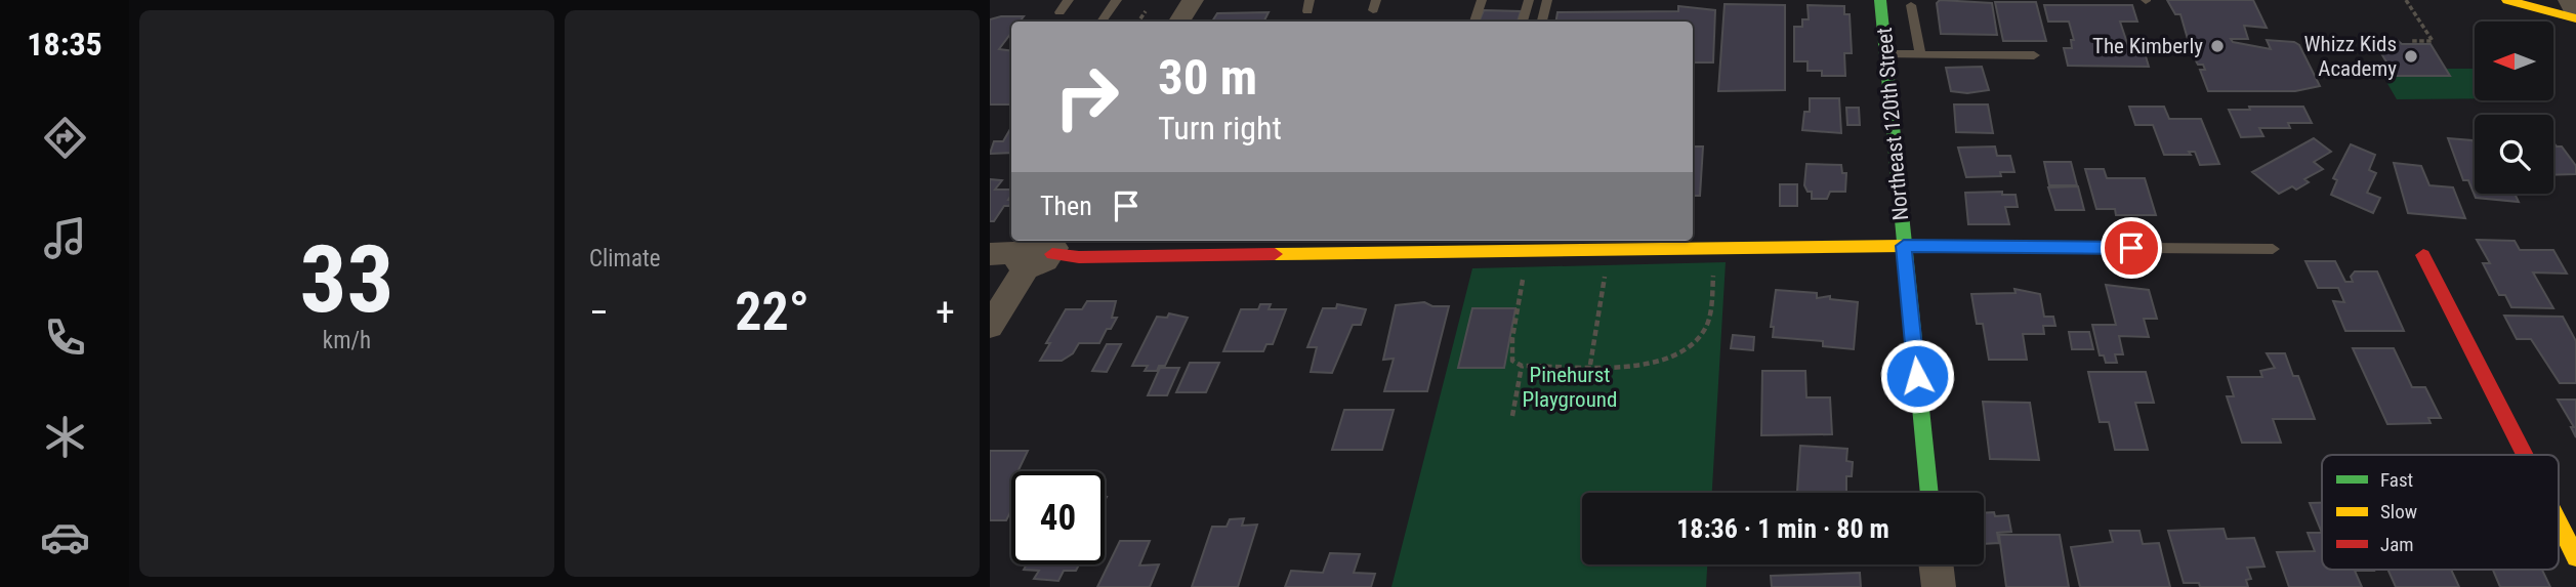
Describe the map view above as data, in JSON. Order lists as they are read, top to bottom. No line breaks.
{"streets":{"street":["Northeast 120th Street"]},"parks":["Pinehurst Playground"],"places":["The Kimberly","Whizz Kids Academy"],"legend":["Fast","Slow","Jam"],"north":"left","page":{"tabs":"18:35","tile":[["33","km/h"],"Climate"],"turn":["30 m","Turn right"],"then":"Then","heat":["−","22°","+"],"limit":"40","trip":"18:36 · 1 min · 80 m"}}
